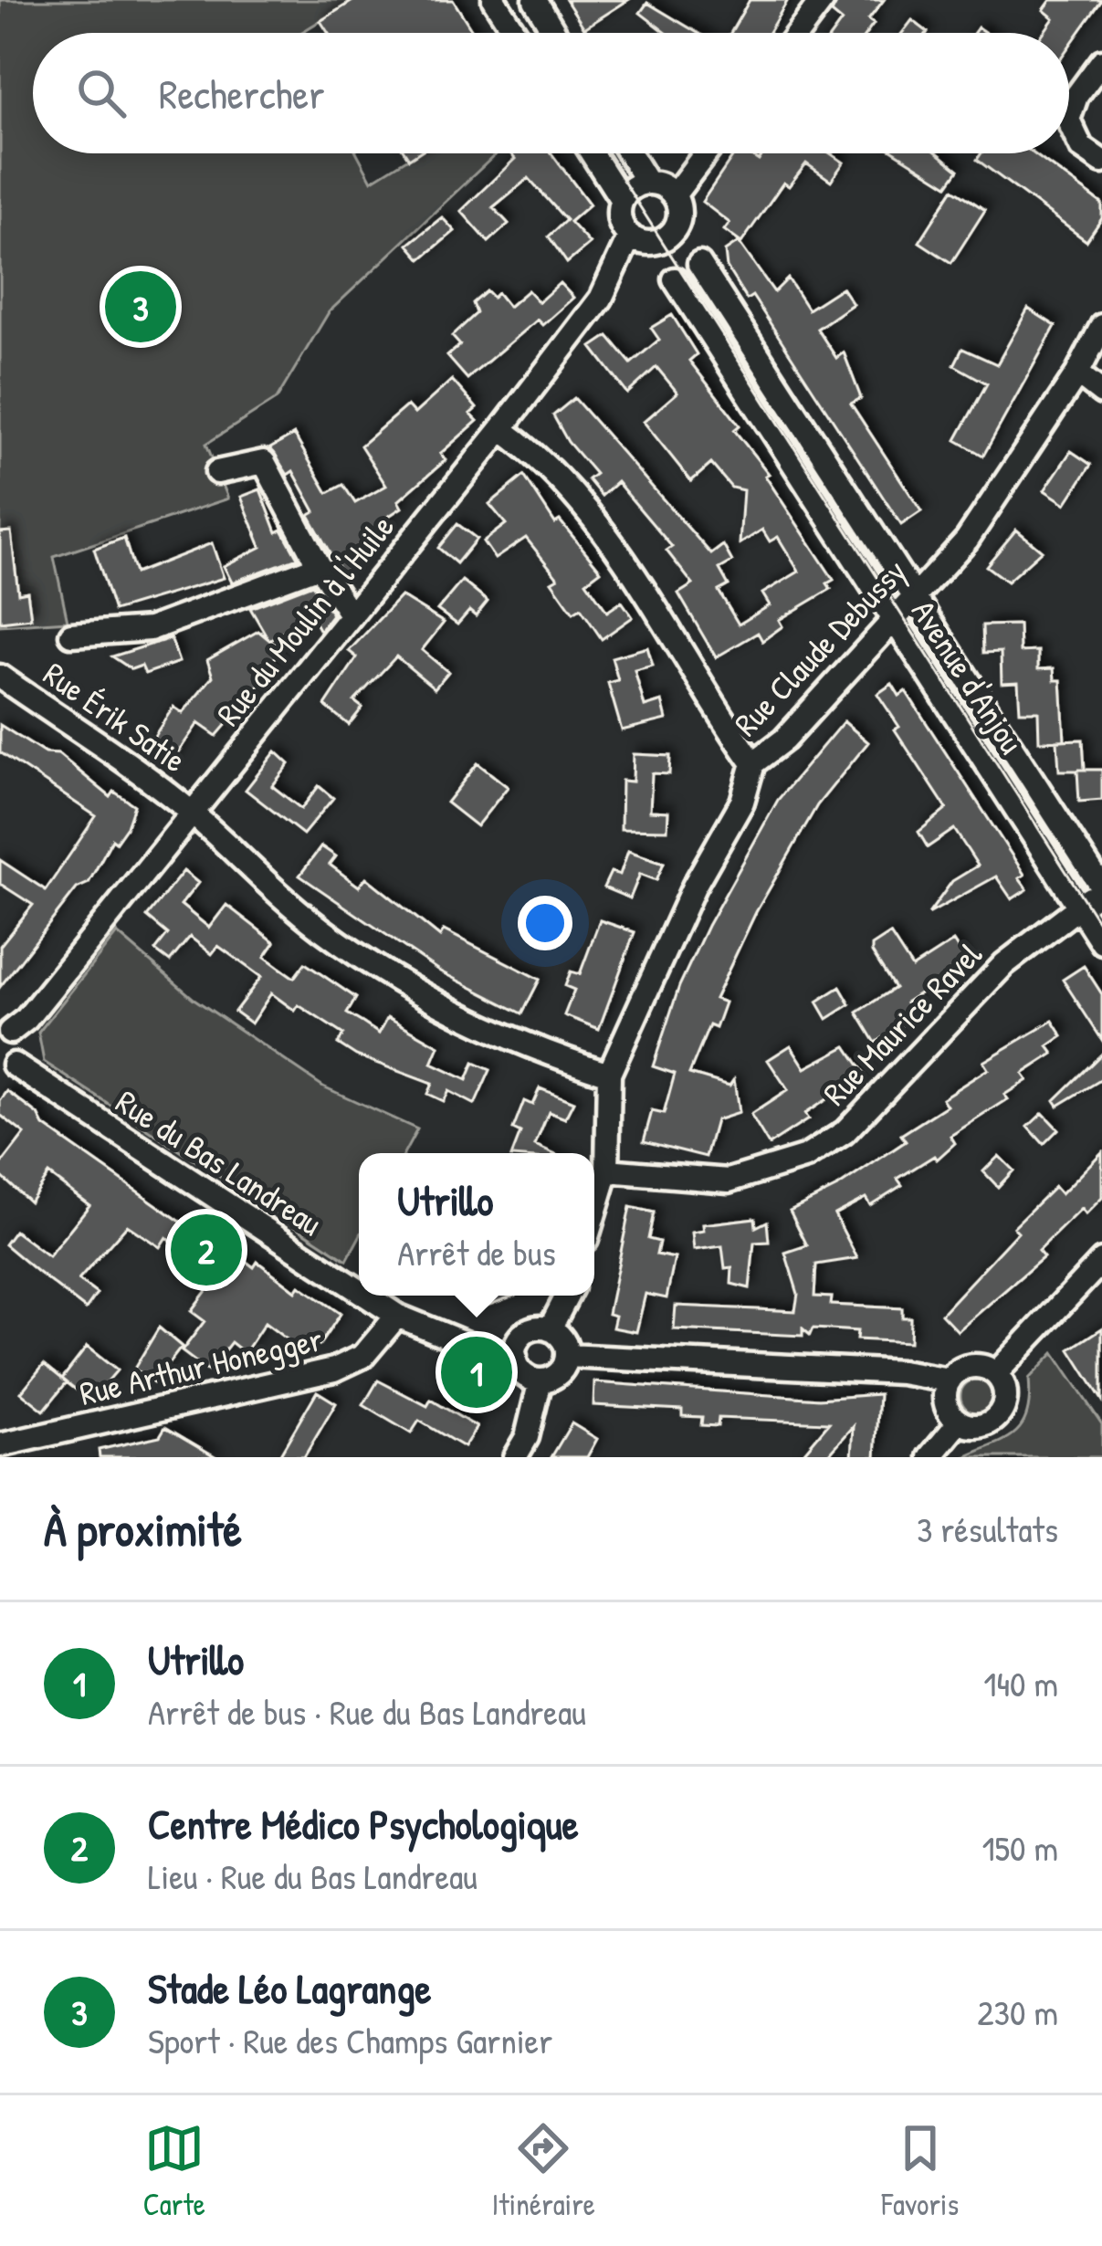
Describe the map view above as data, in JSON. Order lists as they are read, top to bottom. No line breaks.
{"streets":{"street":["Rue du Moulin à l'Huile","Rue Claude Debussy","Avenue d'Anjou","Rue Érik Satie","Rue Maurice Ravel","Rue du Bas Landreau","Rue Arthur Honegger"]},"crossings":[["Rue du Moulin à l'Huile","Rue Érik Satie"],["Rue Claude Debussy","Avenue d'Anjou"],["Rue Claude Debussy","Rue Érik Satie"],["Rue Claude Debussy","Rue Maurice Ravel"],["Avenue d'Anjou","Rue Maurice Ravel"],["Rue du Bas Landreau","Rue Arthur Honegger"]],"page":{"search":"Rechercher","pins":["3","2","1"],"popup":["Utrillo","Arrêt de bus"],"heading":["À proximité","3 résultats"],"list":[{"mark":"1","name":"Utrillo","note":"Arrêt de bus · Rue du Bas Landreau","value":"140 m"},{"mark":"2","name":"Centre Médico Psychologique","note":"Lieu · Rue du Bas Landreau","value":"150 m"},{"mark":"3","name":"Stade Léo Lagrange","note":"Sport · Rue des Champs Garnier","value":"230 m"}],"nav":["Carte","Itinéraire","Favoris"]}}
